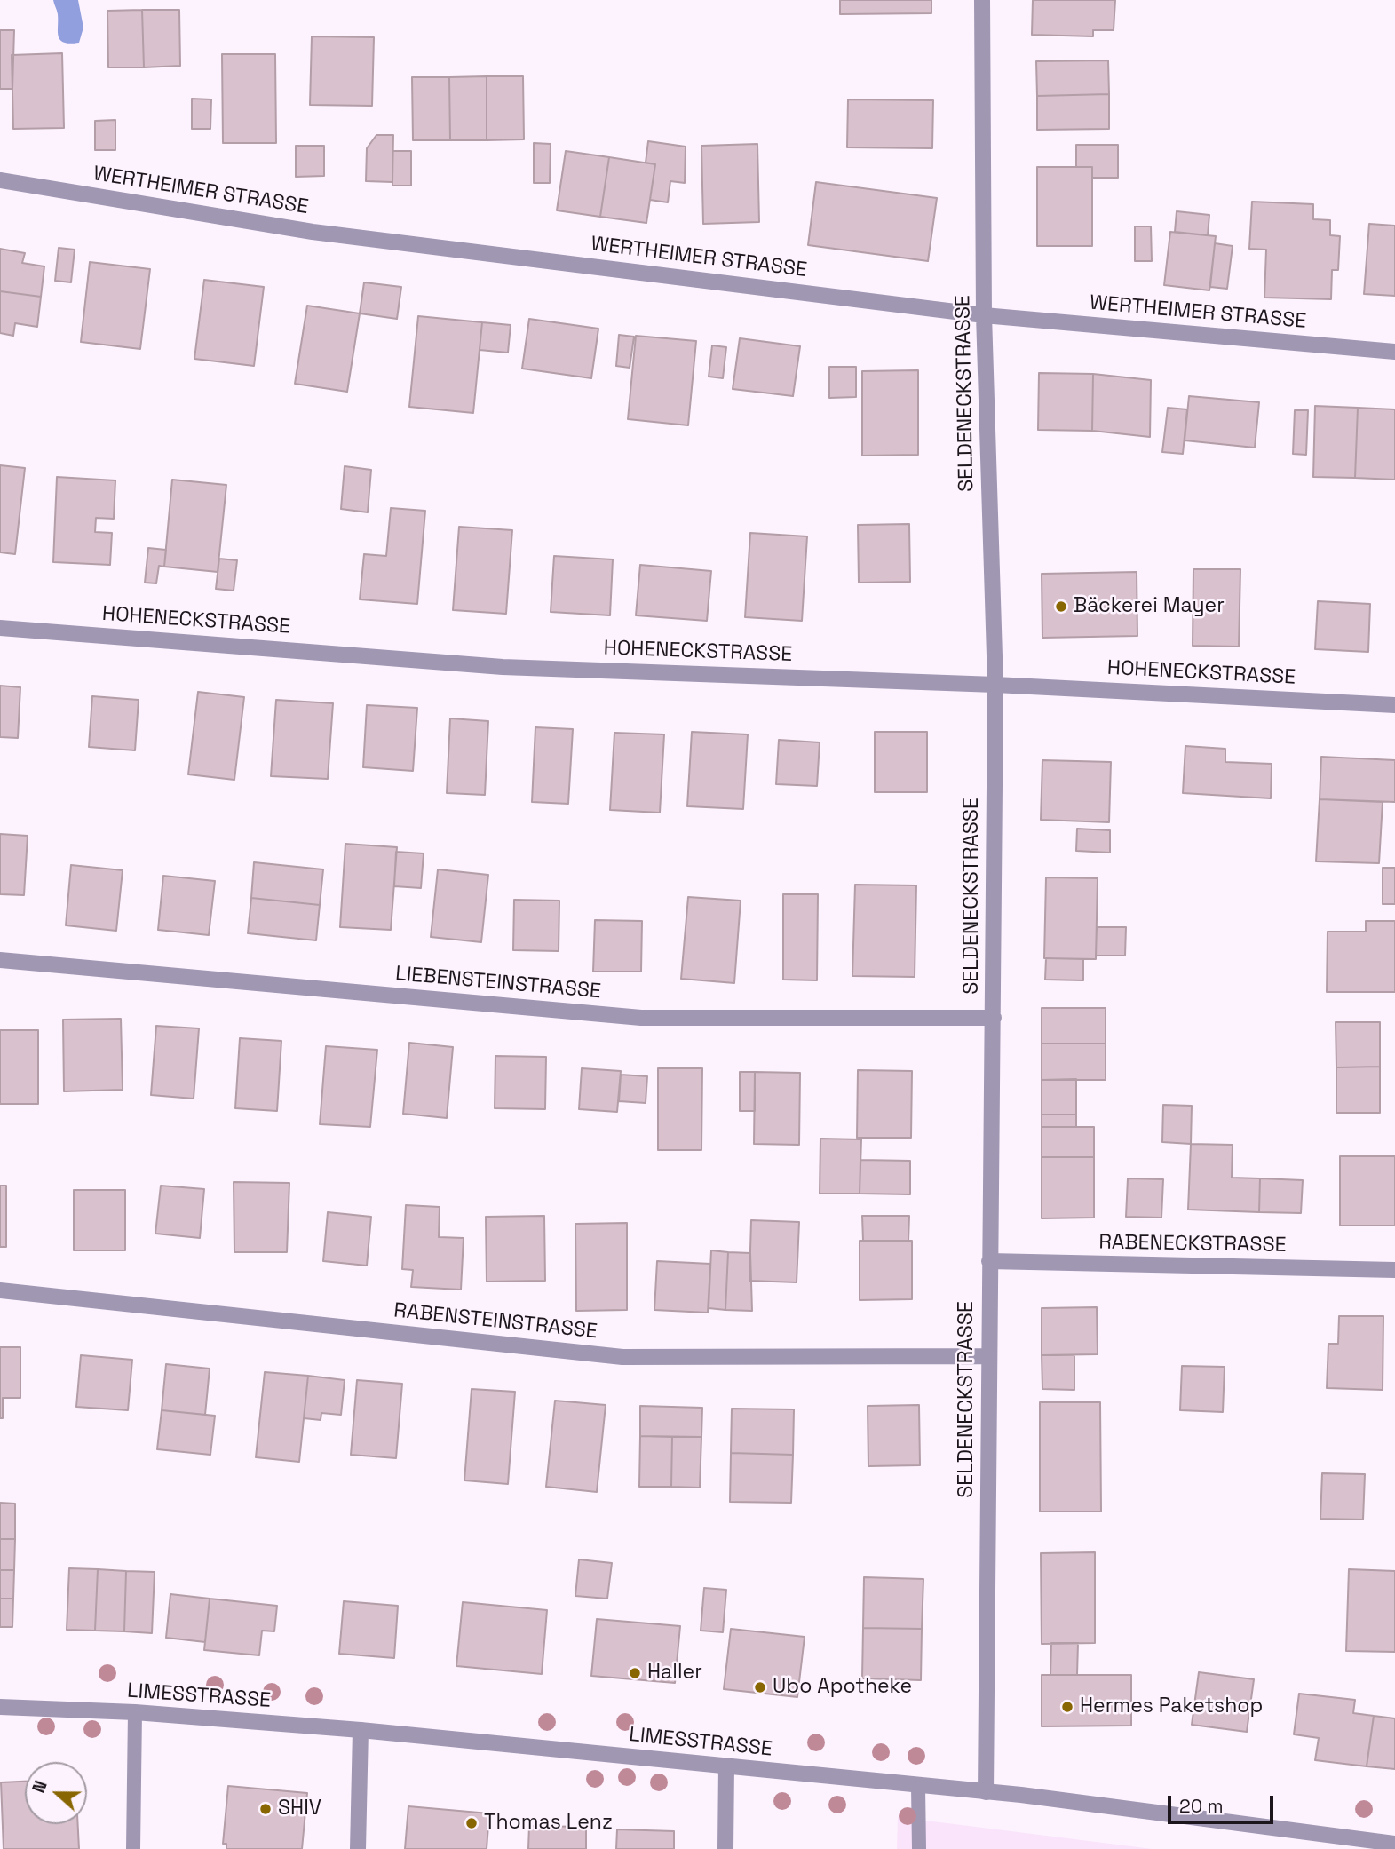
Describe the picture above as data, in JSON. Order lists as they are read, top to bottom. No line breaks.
{"streets":{"street":["WERTHEIMER STRASSE","SELDENECKSTRASSE","HOHENECKSTRASSE","LIEBENSTEINSTRASSE","RABENECKSTRASSE","RABENSTEINSTRASSE","LIMESSTRASSE"]},"crossings":[["WERTHEIMER STRASSE","SELDENECKSTRASSE"],["SELDENECKSTRASSE","HOHENECKSTRASSE"],["SELDENECKSTRASSE","LIEBENSTEINSTRASSE"],["SELDENECKSTRASSE","RABENECKSTRASSE"],["SELDENECKSTRASSE","RABENSTEINSTRASSE"],["SELDENECKSTRASSE","LIMESSTRASSE"]],"places":["Bäckerei Mayer","Haller","Ubo Apotheke","Hermes Paketshop","SHIV","Thomas Lenz"],"scale_bar":"20 m","north":"left"}
